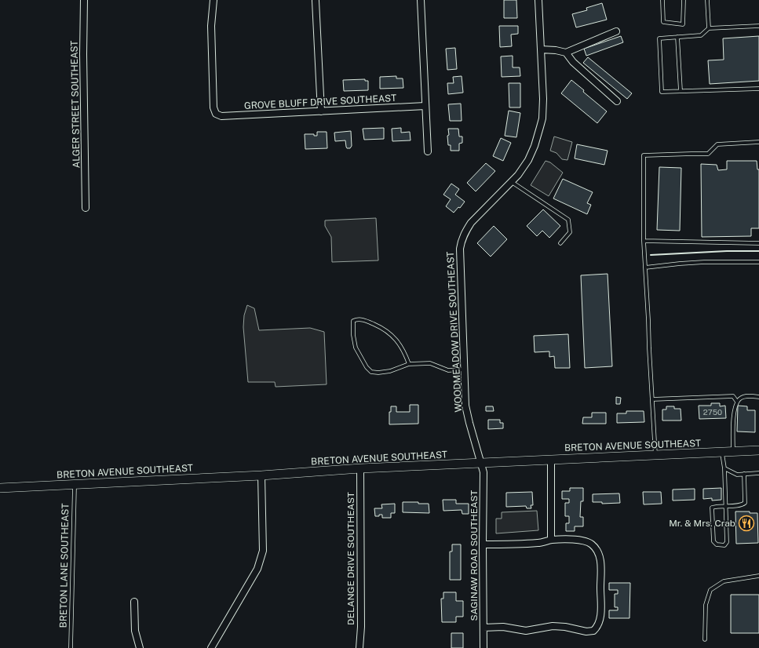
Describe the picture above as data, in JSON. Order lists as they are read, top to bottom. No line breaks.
{"streets":{"main road":["BRETON AVENUE SOUTHEAST"],"street":["GROVE BLUFF DRIVE SOUTHEAST","ALGER STREET SOUTHEAST","WOODMEADOW DRIVE SOUTHEAST","SAGINAW ROAD SOUTHEAST","DELANGE DRIVE SOUTHEAST"],"lane":["BRETON LANE SOUTHEAST"]},"crossings":[["WOODMEADOW DRIVE SOUTHEAST","BRETON AVENUE SOUTHEAST"],["WOODMEADOW DRIVE SOUTHEAST","SAGINAW ROAD SOUTHEAST"],["BRETON AVENUE SOUTHEAST","SAGINAW ROAD SOUTHEAST"],["BRETON AVENUE SOUTHEAST","DELANGE DRIVE SOUTHEAST"],["BRETON AVENUE SOUTHEAST","BRETON LANE SOUTHEAST"]],"places":{"restaurant":["Mr. & Mrs. Crab"]},"house_numbers":["2750"]}
